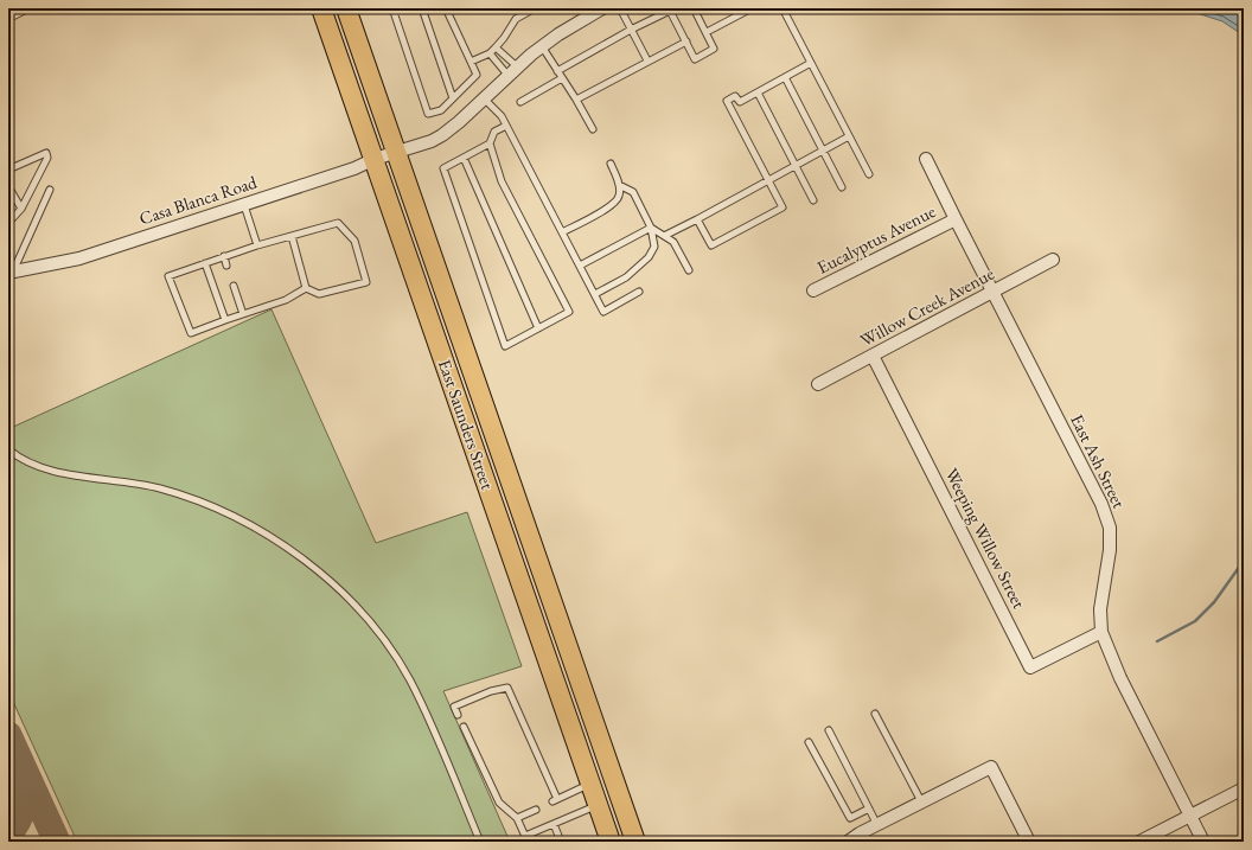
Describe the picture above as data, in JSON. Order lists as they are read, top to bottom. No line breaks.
{"streets":{"main road":["East Saunders Street"],"street":["Casa Blanca Road","Eucalyptus Avenue","Willow Creek Avenue","East Ash Street","Weeping Willow Street"]},"crossings":[["Casa Blanca Road","East Saunders Street"],["Eucalyptus Avenue","East Ash Street"],["Willow Creek Avenue","East Ash Street"],["Willow Creek Avenue","Weeping Willow Street"],["East Ash Street","Weeping Willow Street"]]}
